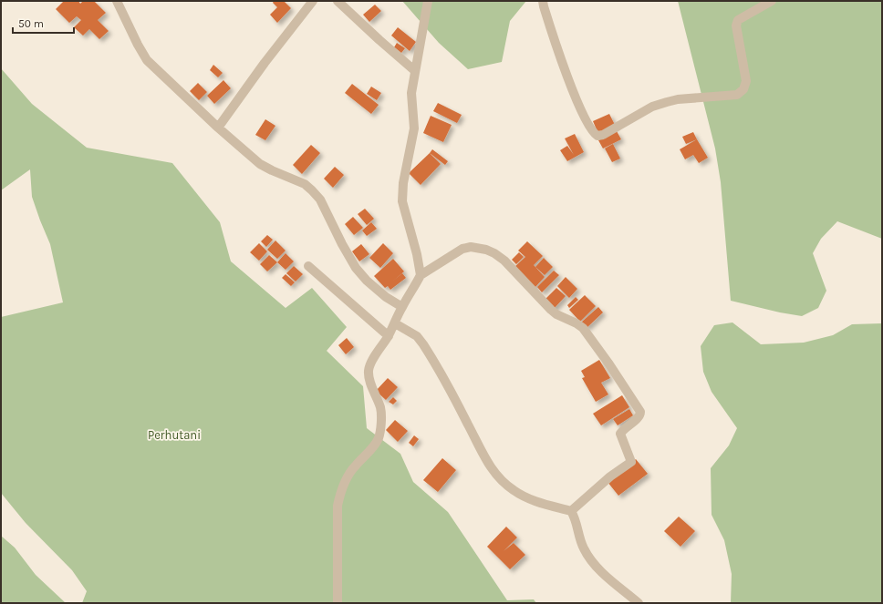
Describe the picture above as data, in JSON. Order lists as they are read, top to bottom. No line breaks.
{"parks":["Perhutani"],"scale_bar":"50 m"}
